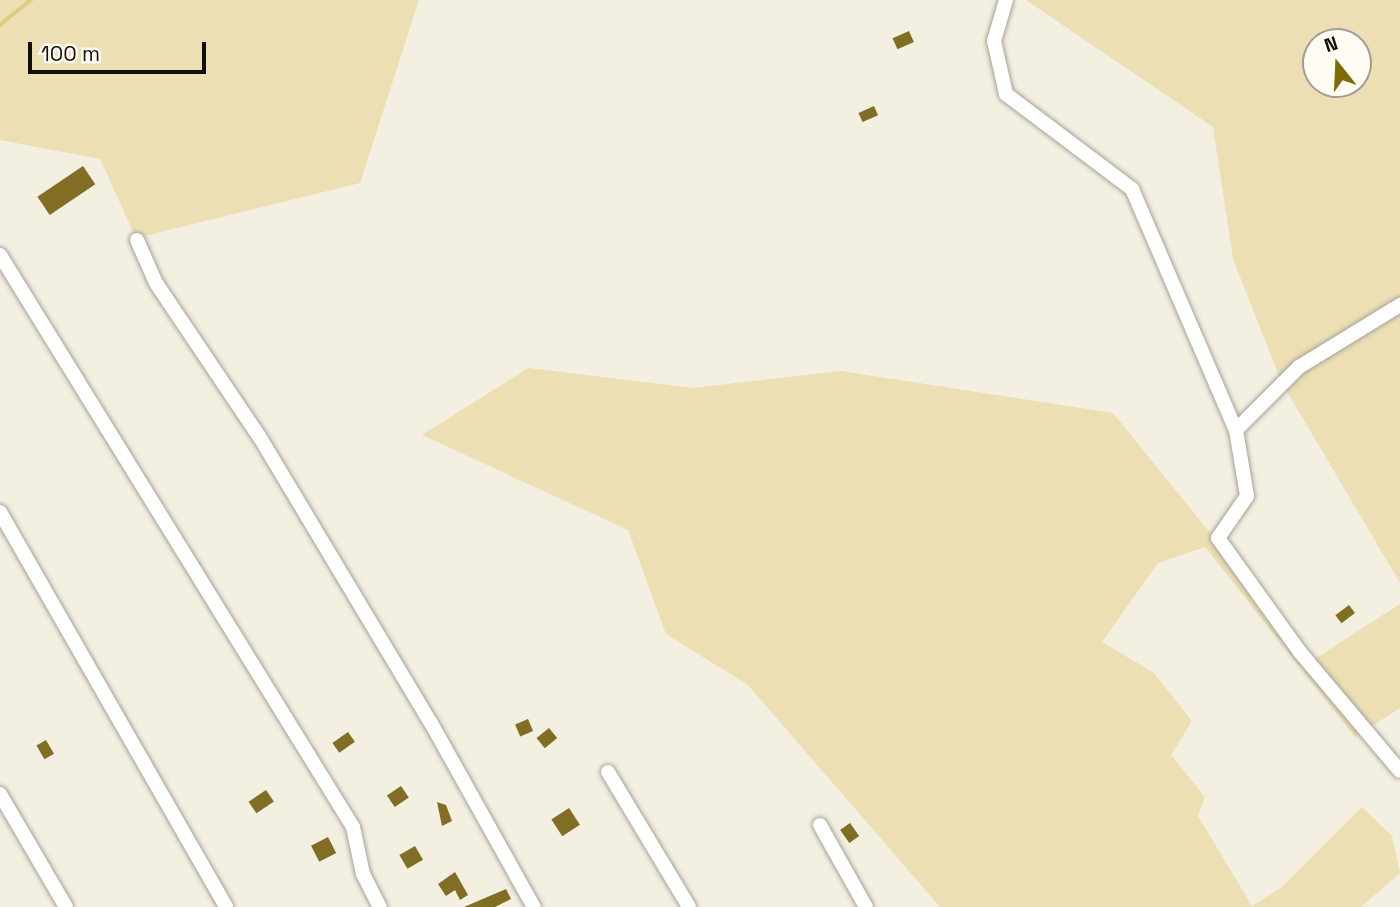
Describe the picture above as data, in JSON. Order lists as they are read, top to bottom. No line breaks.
{"scale_bar":"100 m","north":"top"}
